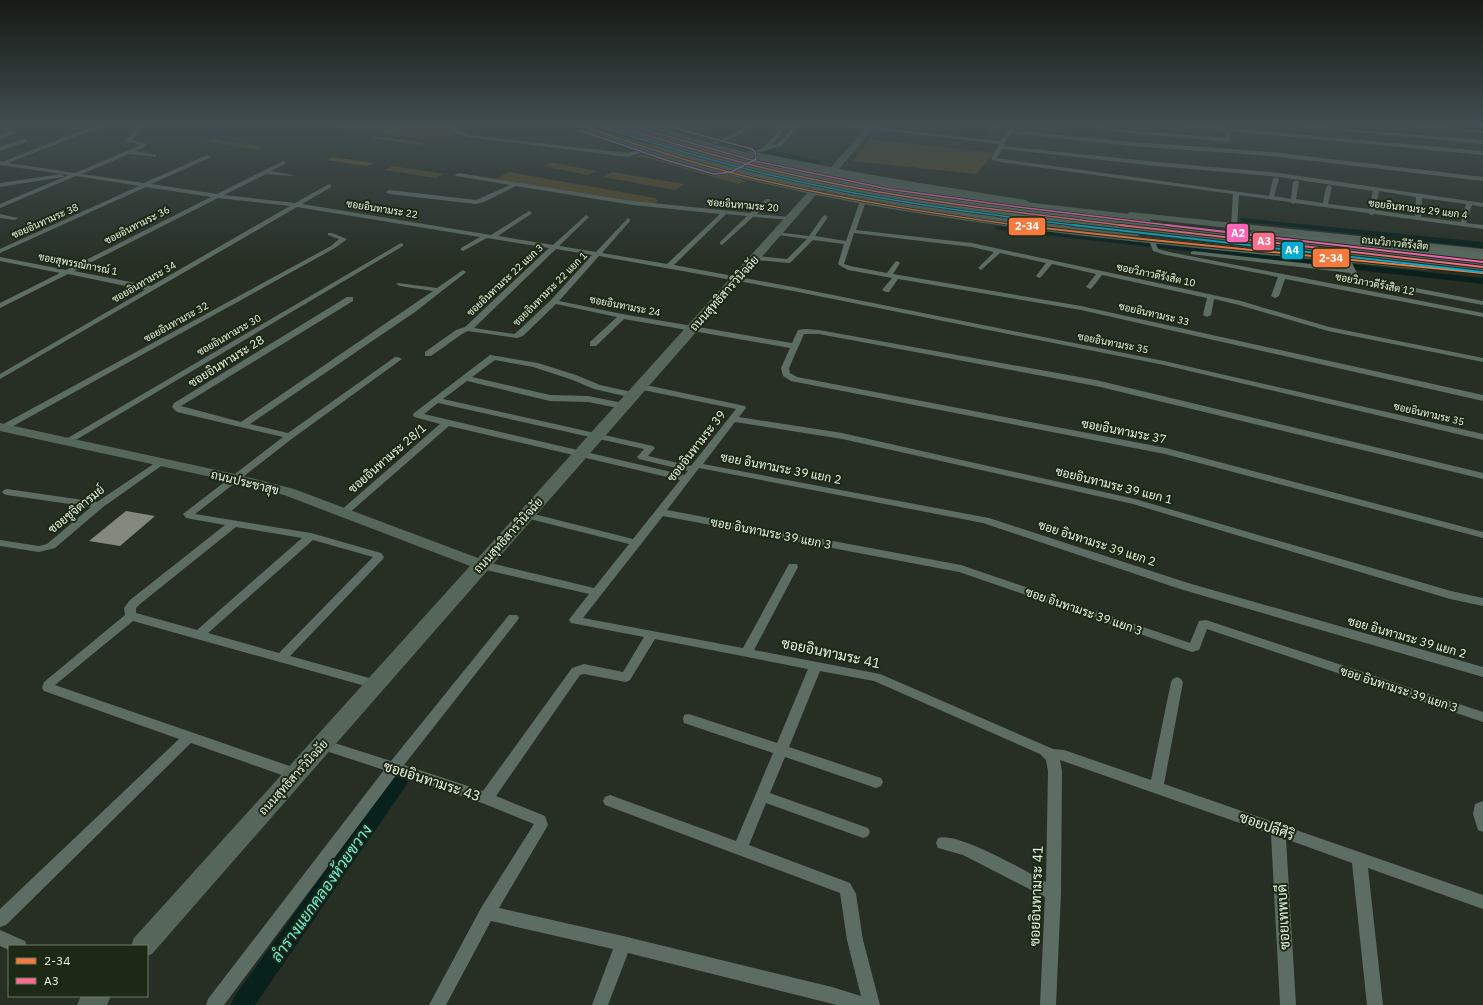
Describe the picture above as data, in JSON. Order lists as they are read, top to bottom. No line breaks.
{"streets":{"highway":["ถนนวิภาวดีรังสิต"],"main road":["ถนนสุทธิสารวินิจฉัย","ถนนประชาสุข"],"street":["ซอยอินทามระ 20","ซอยอินทามระ 22","ซอยอินทามระ 29 แยก 4","ซอยอินทามระ 38","ซอยอินทามระ 36","ซอยสุพรรณิการณ์ 1","ซอยวิภาวดีรังสิต 10","ซอยอินทามระ 22 แยก 3","ซอยอินทามระ 34","ซอยวิภาวดีรังสิต 12","ซอยอินทามระ 22 แยก 1","ซอยอินทามระ 24","ซอยอินทามระ 33","ซอยอินทามระ 32","ซอยอินทามระ 30","ซอยอินทามระ 35","ซอยอินทามระ 28","ซอยอินทามระ 37","ซอยอินทามระ 39","ซอยอินทามระ 28/1","ซอย อินทามระ 39 แยก 2","ซอยอินทามระ 39 แยก 1","ซอยชูจิตารมย์","ซอย อินทามระ 39 แยก 3","ซอยอินทามระ 41","ซอยอินทามระ 43","ซอยปลีศิริ","ซอยเทพบดี"]},"crossings":[["ซอยอินทามระ 20","ถนนสุทธิสารวินิจฉัย"],["ซอยอินทามระ 22","ซอยอินทามระ 38"],["ซอยอินทามระ 22","ซอยอินทามระ 36"],["ซอยอินทามระ 22","ซอยอินทามระ 22 แยก 3"],["ซอยอินทามระ 22","ซอยอินทามระ 34"],["ซอยอินทามระ 22","ซอยอินทามระ 22 แยก 1"],["ซอยอินทามระ 22","ถนนสุทธิสารวินิจฉัย"],["ซอยอินทามระ 22","ซอยอินทามระ 35"],["ซอยอินทามระ 36","ซอยสุพรรณิการณ์ 1"],["ถนนวิภาวดีรังสิต","ซอยวิภาวดีรังสิต 12"],["ถนนวิภาวดีรังสิต","ถนนสุทธิสารวินิจฉัย"],["ซอยสุพรรณิการณ์ 1","ซอยอินทามระ 34"],["ซอยวิภาวดีรังสิต 10","ซอยอินทามระ 33"],["ซอยอินทามระ 22 แยก 3","ซอยอินทามระ 22 แยก 1"],["ซอยอินทามระ 22 แยก 1","ซอยอินทามระ 24"],["ถนนสุทธิสารวินิจฉัย","ซอยอินทามระ 24"],["ถนนสุทธิสารวินิจฉัย","ซอยอินทามระ 35"],["ถนนสุทธิสารวินิจฉัย","ซอยอินทามระ 39"],["ถนนสุทธิสารวินิจฉัย","ซอย อินทามระ 39 แยก 2"],["ถนนสุทธิสารวินิจฉัย","ถนนประชาสุข"],["ถนนสุทธิสารวินิจฉัย","ซอยอินทามระ 43"],["ซอยอินทามระ 32","ถนนประชาสุข"],["ซอยอินทามระ 30","ถนนประชาสุข"],["ซอยอินทามระ 39","ซอย อินทามระ 39 แยก 2"],["ซอยอินทามระ 39","ซอยอินทามระ 39 แยก 1"],["ซอยอินทามระ 39","ซอย อินทามระ 39 แยก 3"],["ซอยอินทามระ 39","ซอยอินทามระ 41"],["ซอยอินทามระ 28/1","ถนนประชาสุข"],["ถนนประชาสุข","ซอยชูจิตารมย์"],["ซอยอินทามระ 41","ซอยปลีศิริ"],["ซอยปลีศิริ","ซอยเทพบดี"]],"water":["ลำรางแยกคลองห้วยขวาง"],"lines":["transit line 2-34","transit line A3","transit line A4","transit line A2"],"legend":["2-34","A3"]}
